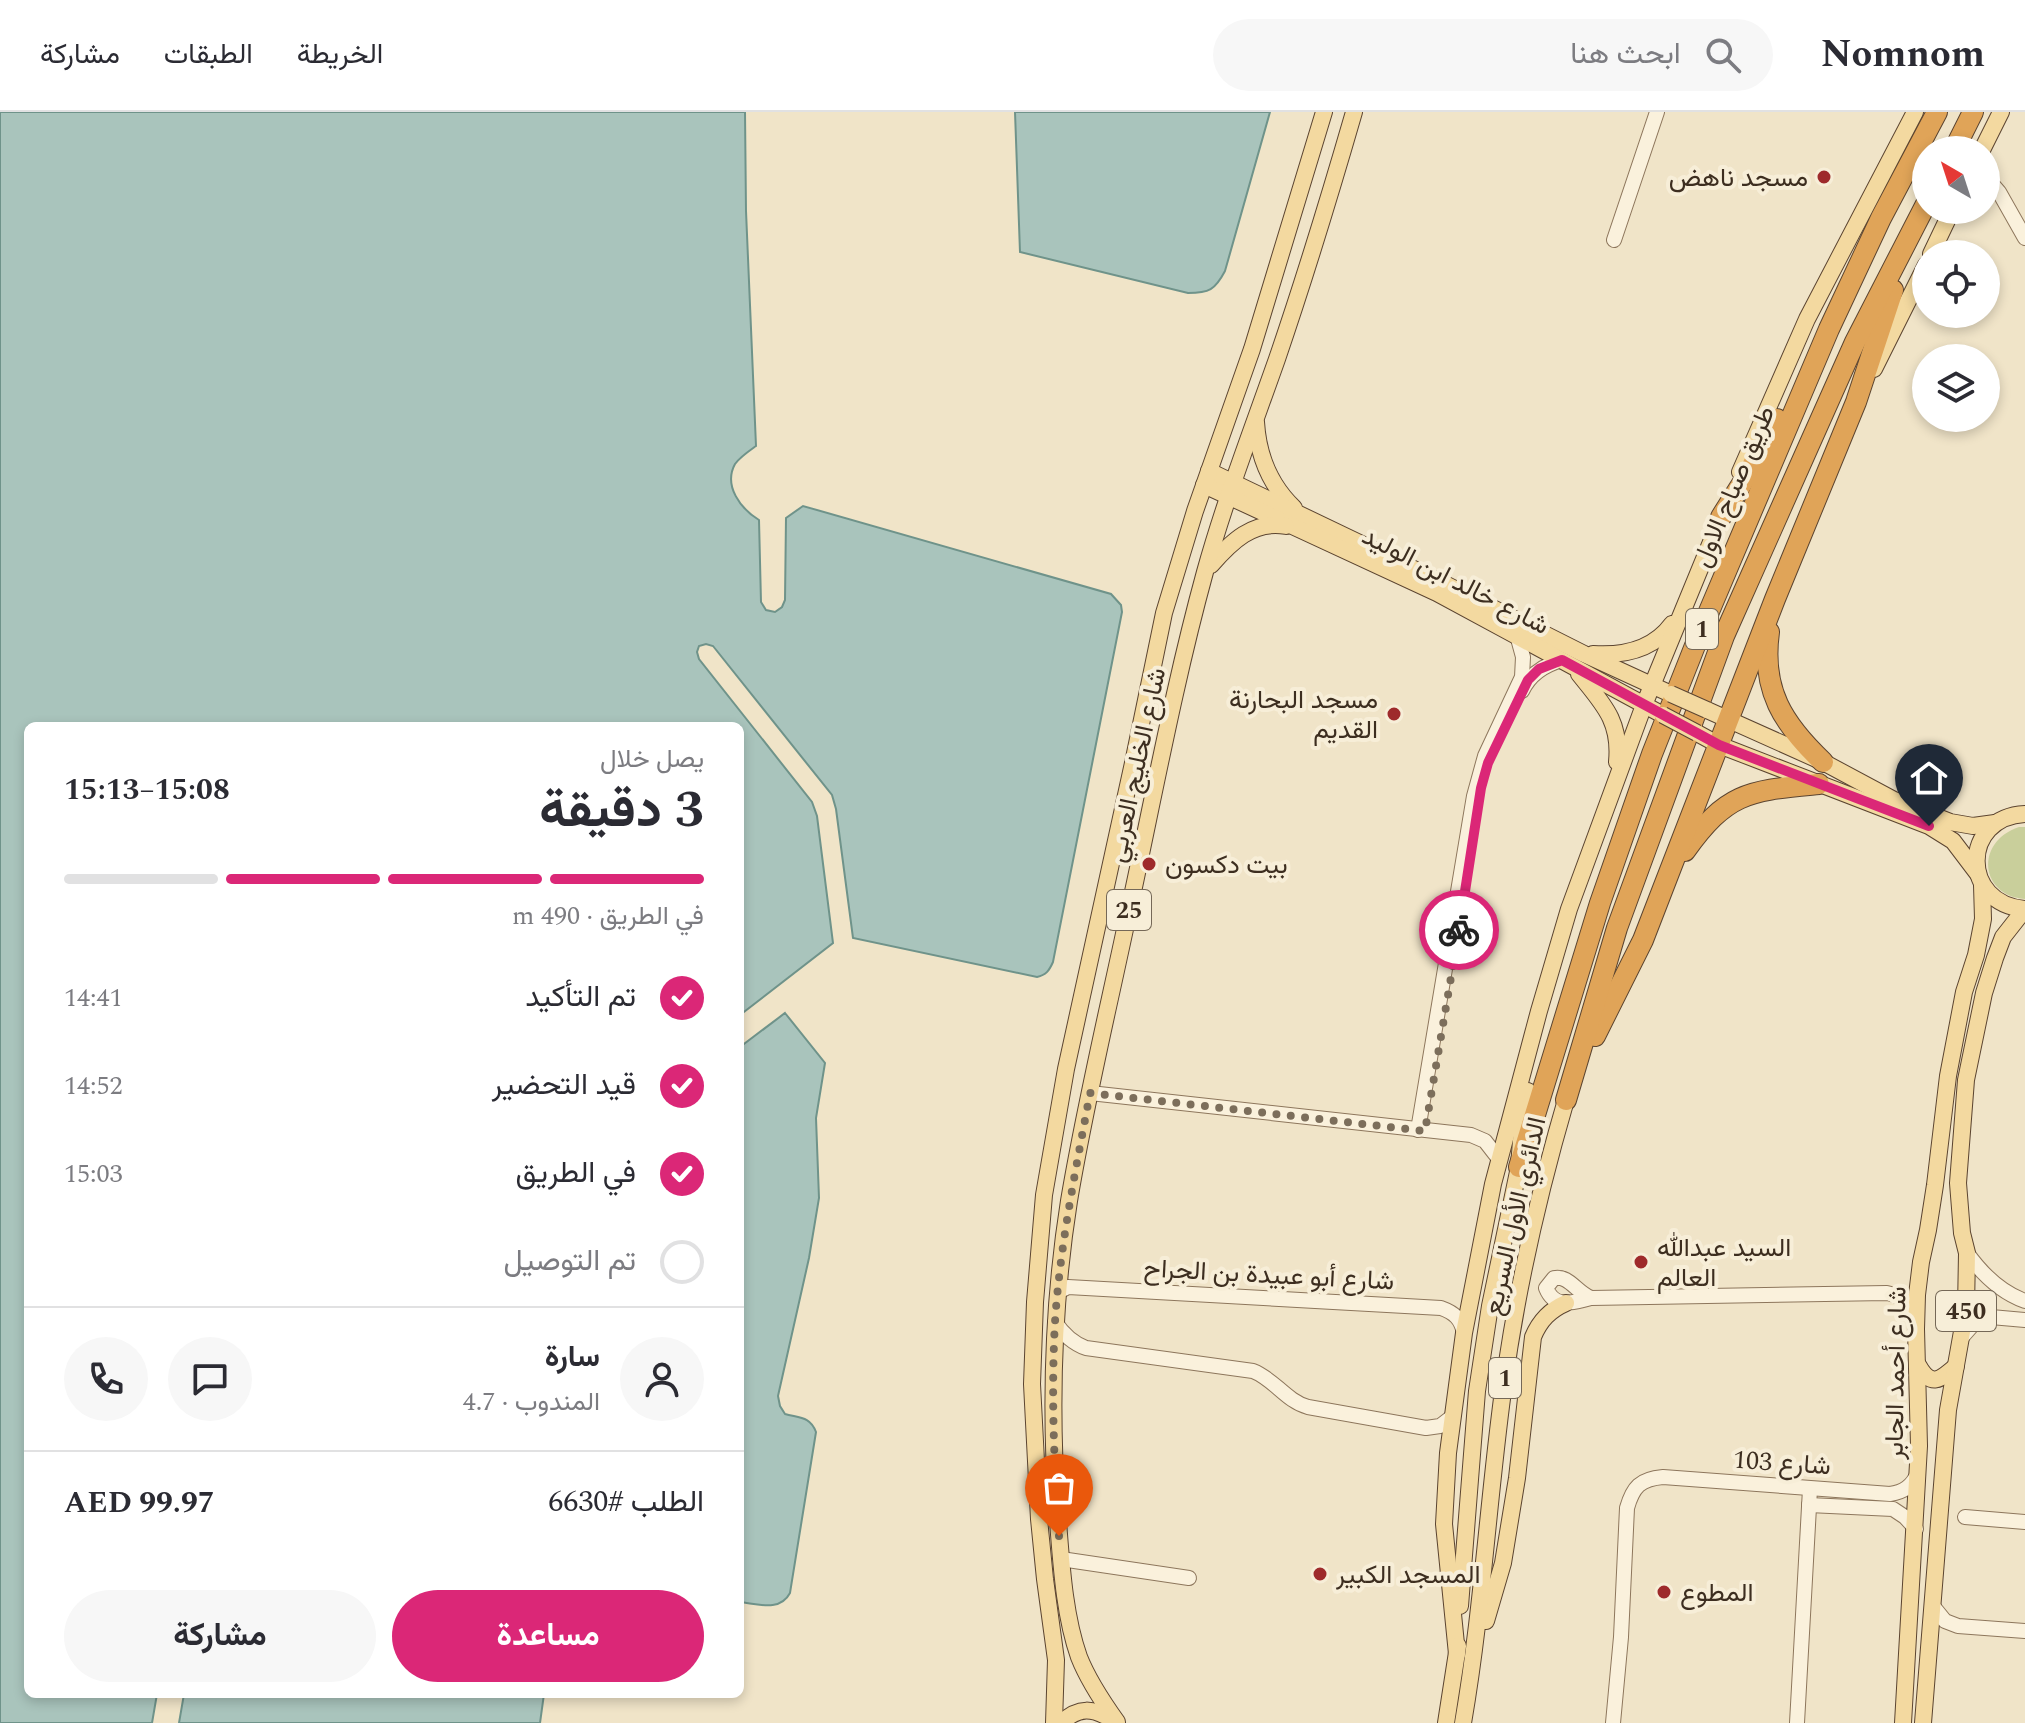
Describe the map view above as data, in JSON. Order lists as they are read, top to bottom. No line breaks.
{"streets":{"highway":["طريق صباح الاول","1"],"main road":["شارع خالد ابن الوليد","شارع الخليج العربي","25","الدائري الأول السريع","450","شارع أحمد الجابر"],"street":["شارع أبو عبيدة بن الجراح","شارع 103"]},"crossings":[["طريق صباح الاول","شارع خالد ابن الوليد"],["طريق صباح الاول","الدائري الأول السريع"],["شارع خالد ابن الوليد","شارع الخليج العربي"],["شارع خالد ابن الوليد","450"],["شارع خالد ابن الوليد","شارع أحمد الجابر"],["شارع الخليج العربي","25"],["شارع الخليج العربي","شارع أبو عبيدة بن الجراح"],["الدائري الأول السريع","شارع أبو عبيدة بن الجراح"],["450","شارع أحمد الجابر"],["شارع أحمد الجابر","شارع 103"]],"places":["مسجد ناهض","مسجد البحارنة القديم","بيت دكسون","السيد عبدالله العالم","المسجد الكبير","المطوع"],"north":"top left","page":{"header":"Nomnom","search":"ابحث هنا","nav":["الخريطة","الطبقات","مشاركة"],"heading":["3 دقيقة","يصل خلال","15:08–15:13"],"panel":["سارة","المندوب · 4.7","الطلب #6630","AED 99.97"],"bar":"في الطريق · 490 m","list":[["تم التأكيد","14:41"],["قيد التحضير","14:52"],["في الطريق","15:03"],"تم التوصيل"],"buttons":["مساعدة","مشاركة"]}}
